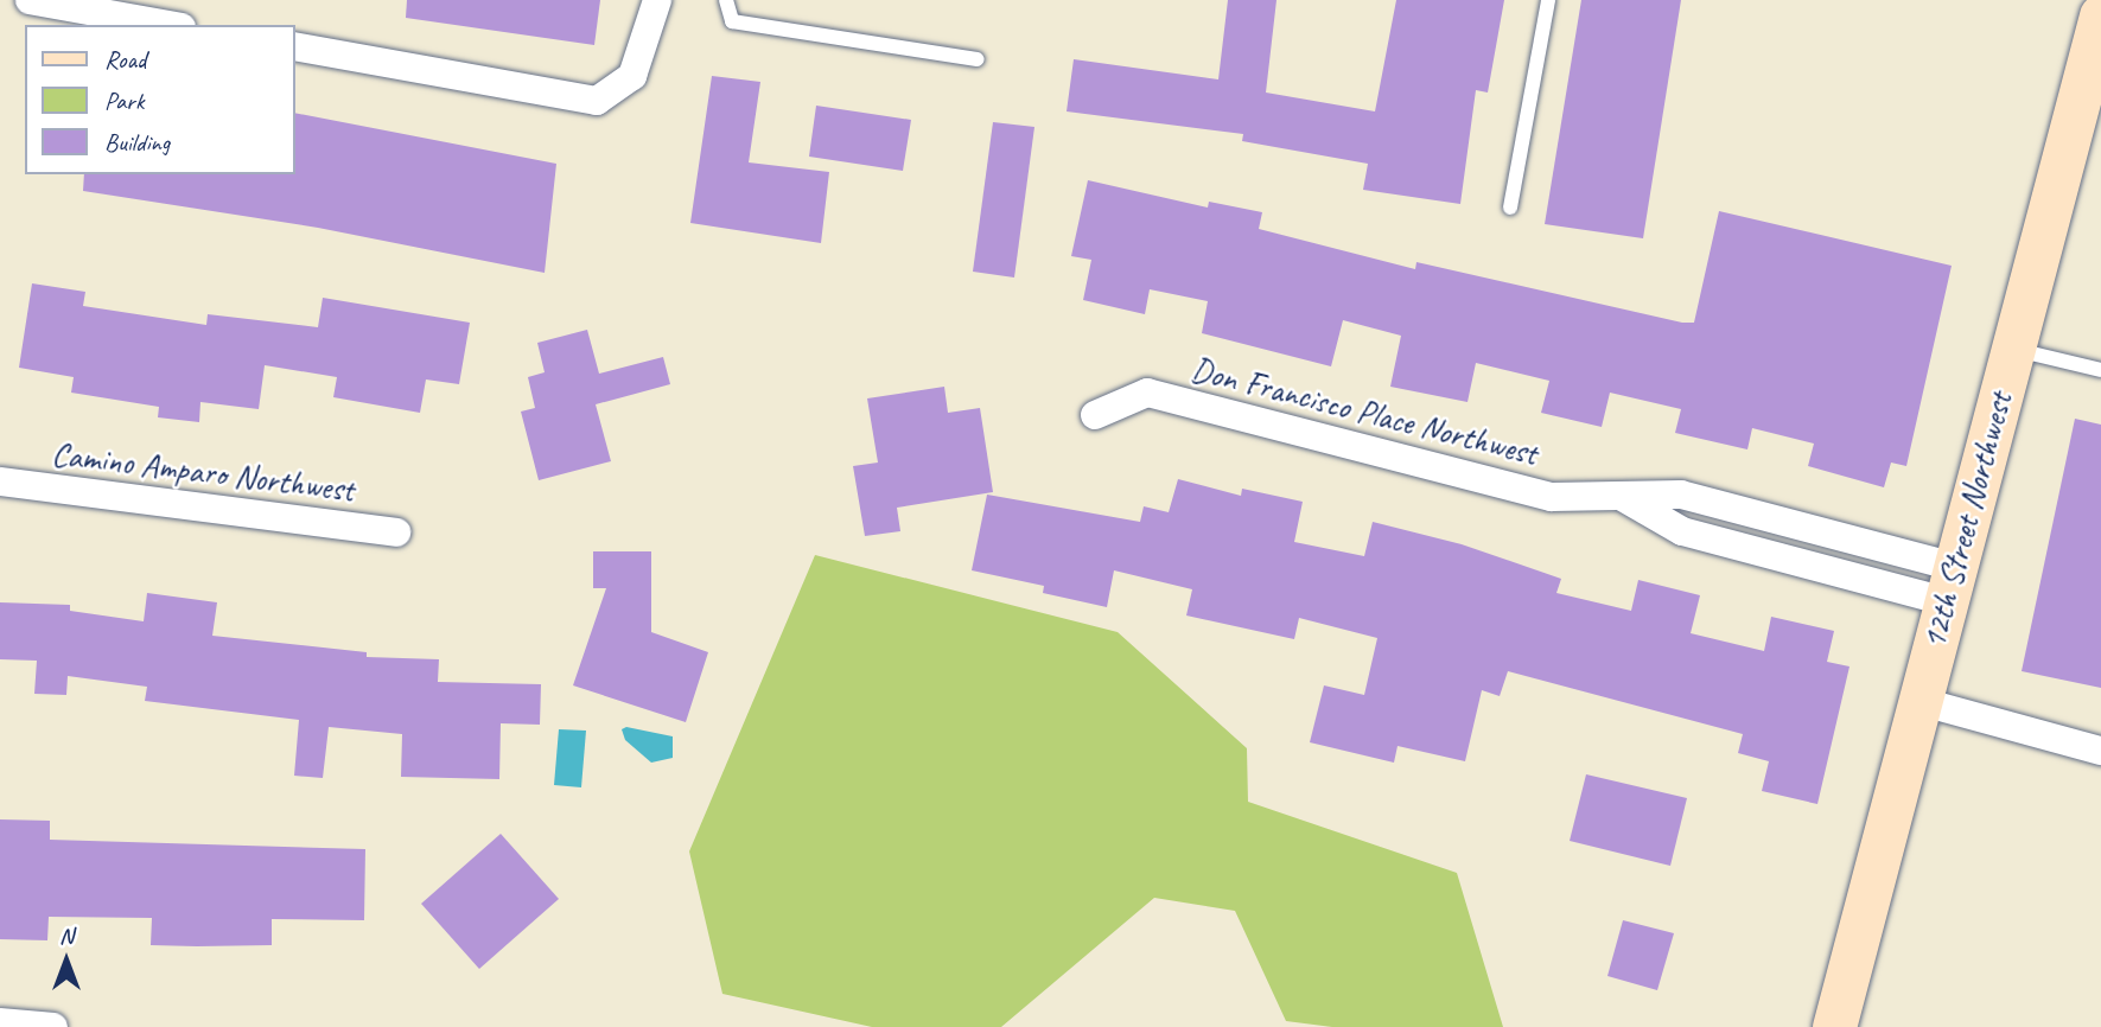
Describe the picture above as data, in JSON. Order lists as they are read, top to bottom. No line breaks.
{"streets":{"main road":["12th Street Northwest"],"street":["Don Francisco Place Northwest","Camino Amparo Northwest"]},"crossings":[["Don Francisco Place Northwest","12th Street Northwest"]],"legend":["Road","Park","Building"],"north":"top"}
